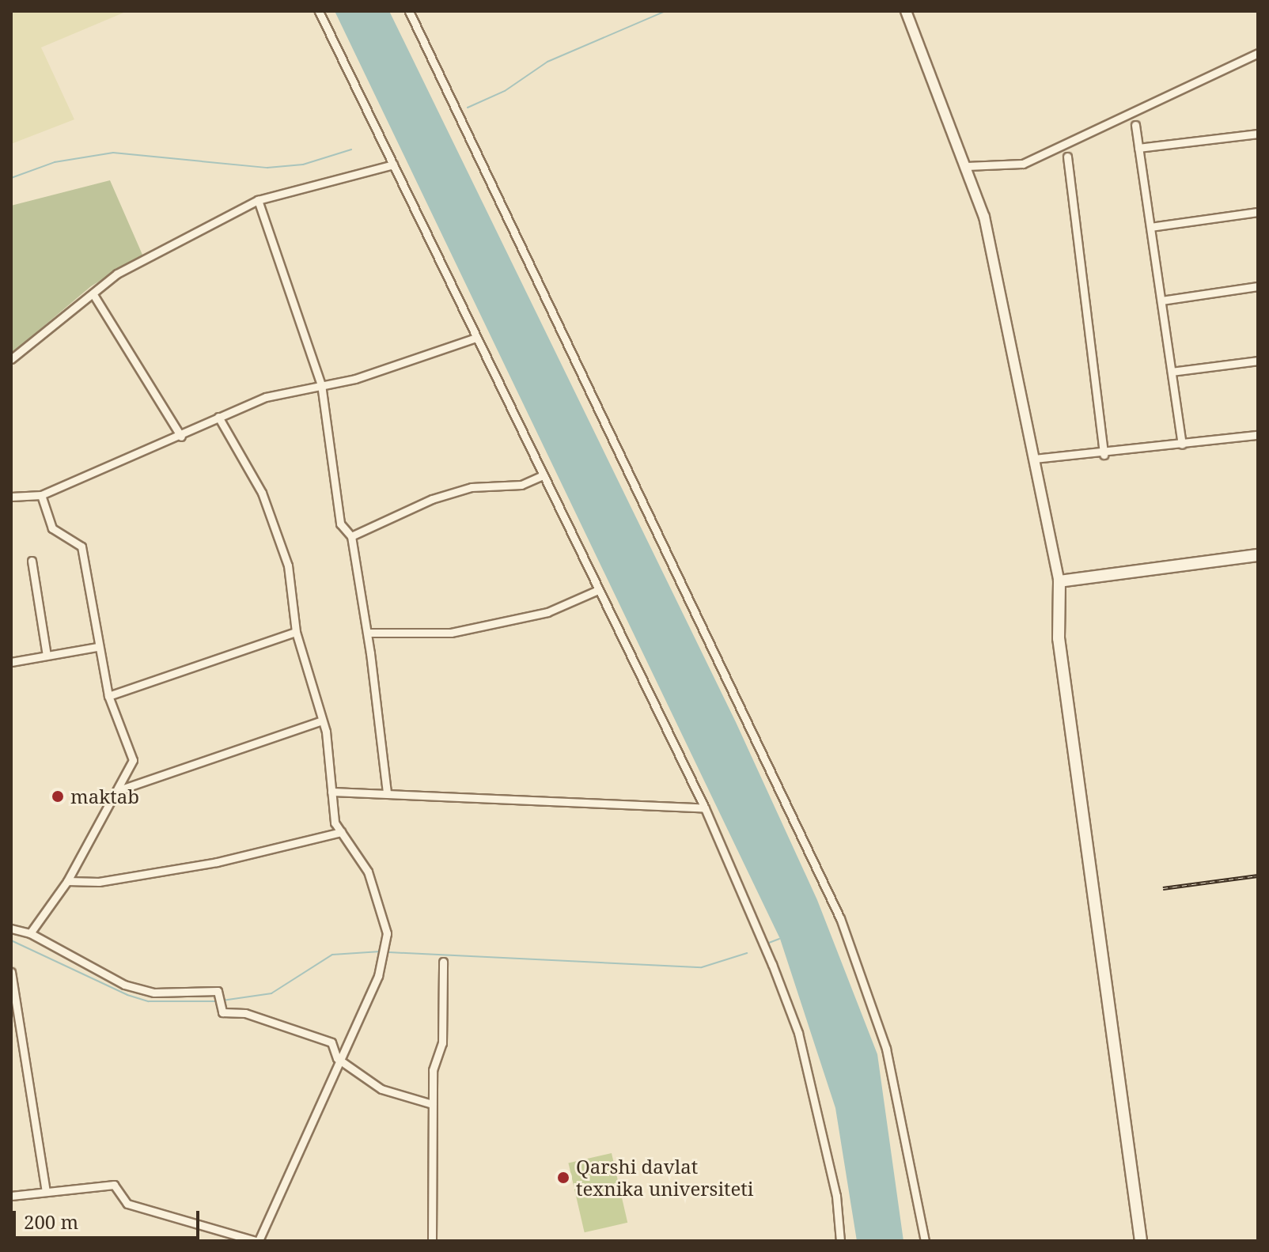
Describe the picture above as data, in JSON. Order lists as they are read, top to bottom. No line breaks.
{"places":["maktab","Qarshi davlat texnika universiteti"],"scale_bar":"200 m"}
